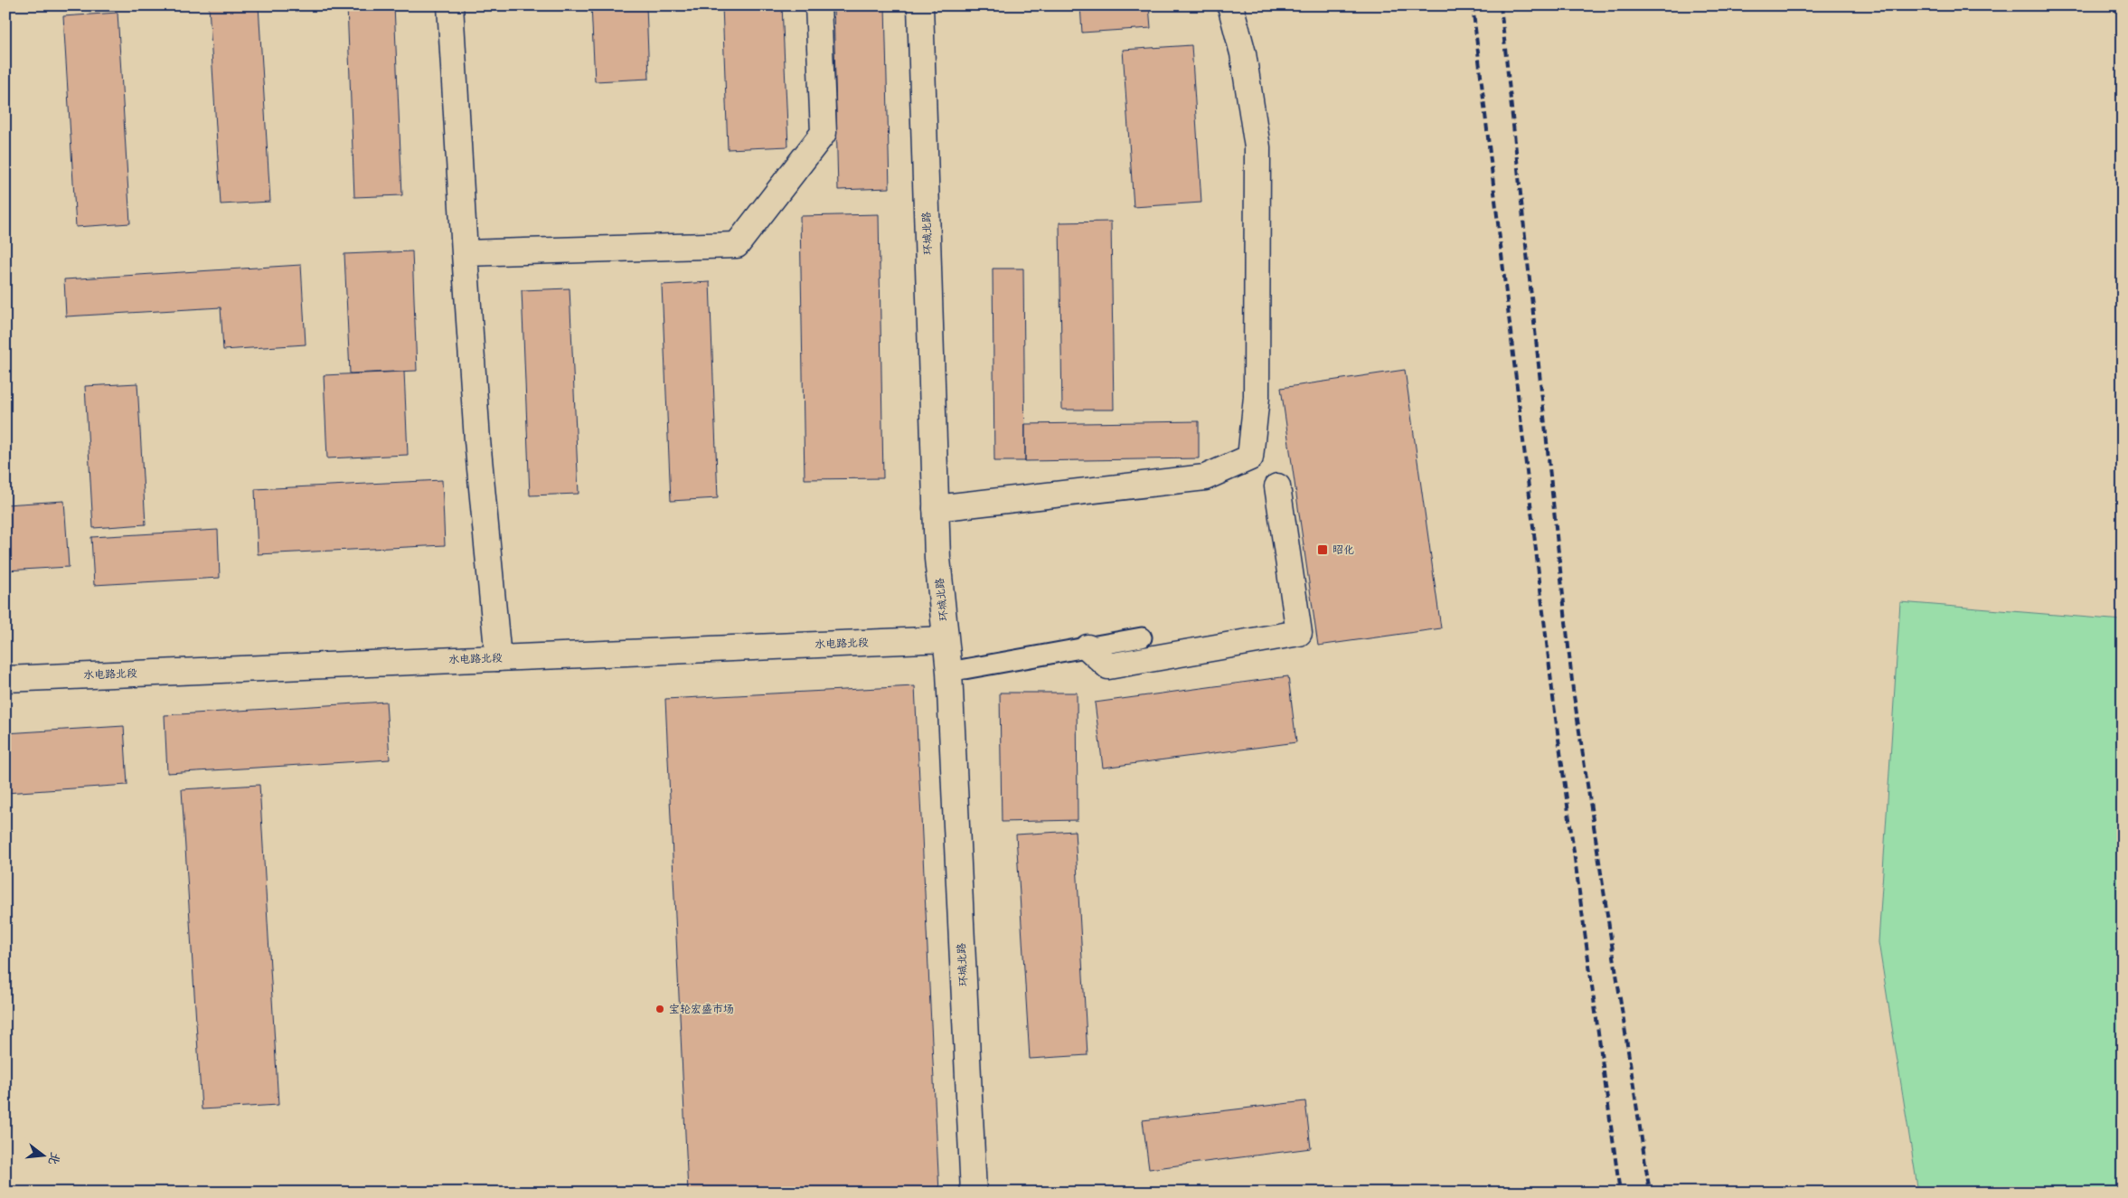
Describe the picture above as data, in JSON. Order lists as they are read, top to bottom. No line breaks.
{"streets":{"street":["环城北路","水电路北段"]},"crossings":[["环城北路","水电路北段"]],"places":{"transit":["昭化"],"other":["宝轮宏盛市场"]},"north":"right"}
